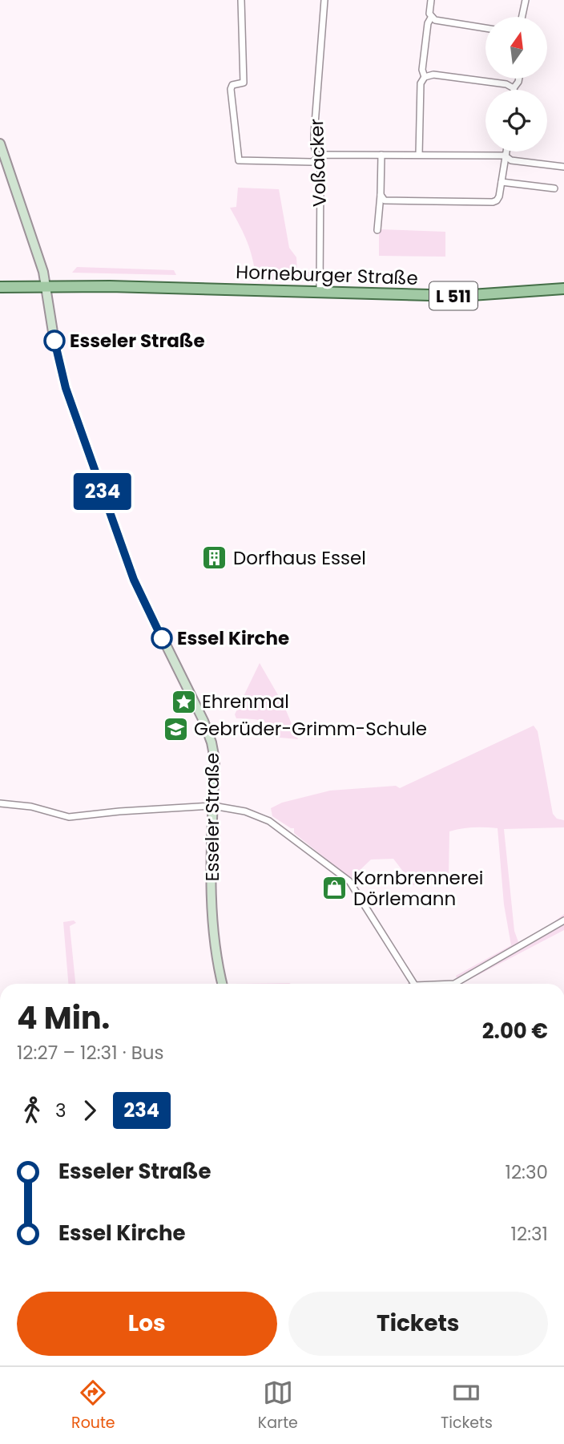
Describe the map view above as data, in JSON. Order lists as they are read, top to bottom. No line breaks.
{"streets":{"main road":["Horneburger Straße","L 511","Esseler Straße"],"street":["Voßacker"]},"crossings":[["Voßacker","Horneburger Straße"],["Horneburger Straße","L 511"],["Horneburger Straße","Esseler Straße"],["L 511","Esseler Straße"]],"places":{"other":["Esseler Straße","Essel Kirche"],"building":["Dorfhaus Essel"],"place":["Ehrenmal"],"school or university":["Gebrüder-Grimm-Schule"],"shop":["Kornbrennerei Dörlemann"]},"lines":["bus line 234"],"north":"top","page":{"on_map":"234","heading":["4 Min.","12:27 – 12:31 · Bus","2.00 €"],"legs":["3","234"],"list":[{"name":"Esseler Straße","value":"12:30"},{"name":"Essel Kirche","value":"12:31"}],"buttons":["Los","Tickets"],"tabs":["Route","Karte","Tickets"]}}
